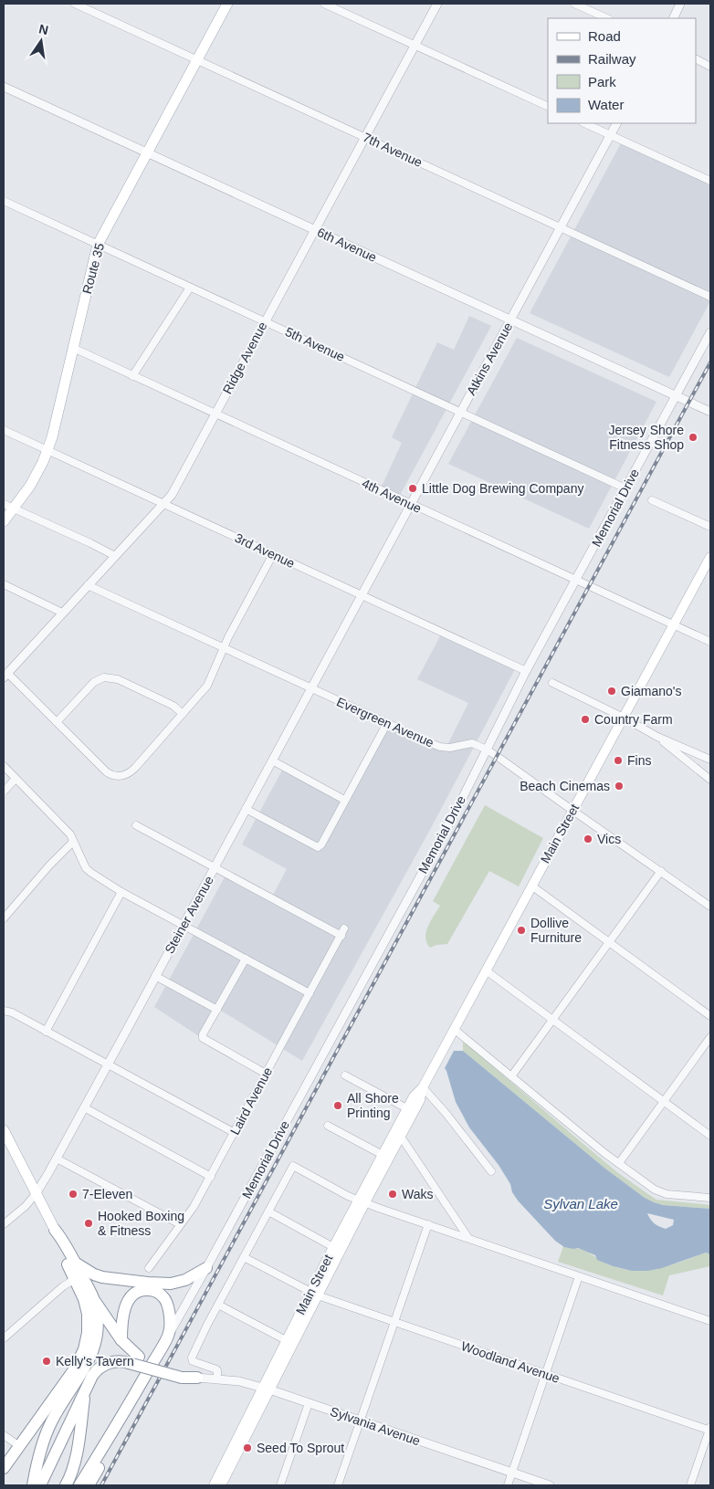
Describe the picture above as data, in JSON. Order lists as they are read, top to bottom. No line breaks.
{"streets":{"main road":["Route 35","Main Street"],"street":["7th Avenue","6th Avenue","5th Avenue","Ridge Avenue","Atkins Avenue","4th Avenue","Memorial Drive","3rd Avenue","Evergreen Avenue","Steiner Avenue","Laird Avenue","Woodland Avenue","Sylvania Avenue"]},"crossings":[["7th Avenue","Route 35"],["7th Avenue","Ridge Avenue"],["7th Avenue","Atkins Avenue"],["6th Avenue","Route 35"],["6th Avenue","Ridge Avenue"],["6th Avenue","Atkins Avenue"],["6th Avenue","Memorial Drive"],["Route 35","5th Avenue"],["Route 35","4th Avenue"],["Route 35","3rd Avenue"],["5th Avenue","Ridge Avenue"],["5th Avenue","Atkins Avenue"],["5th Avenue","Memorial Drive"],["Ridge Avenue","4th Avenue"],["Ridge Avenue","3rd Avenue"],["Ridge Avenue","Evergreen Avenue"],["Atkins Avenue","4th Avenue"],["Atkins Avenue","3rd Avenue"],["Atkins Avenue","Steiner Avenue"],["4th Avenue","Memorial Drive"],["4th Avenue","Main Street"],["Memorial Drive","3rd Avenue"],["Memorial Drive","Evergreen Avenue"],["3rd Avenue","Steiner Avenue"],["Evergreen Avenue","Main Street"],["Evergreen Avenue","Steiner Avenue"],["Main Street","Woodland Avenue"],["Main Street","Sylvania Avenue"],["Steiner Avenue","Laird Avenue"]],"water":["Sylvan Lake"],"places":["Jersey Shore Fitness Shop","Little Dog Brewing Company","Giamano's","Country Farm","Fins","Beach Cinemas","Vics","Dollive Furniture","All Shore Printing","7-Eleven","Waks","Hooked Boxing & Fitness","Kelly's Tavern","Seed To Sprout"],"legend":["Road","Railway","Park","Water"],"north":"top"}
